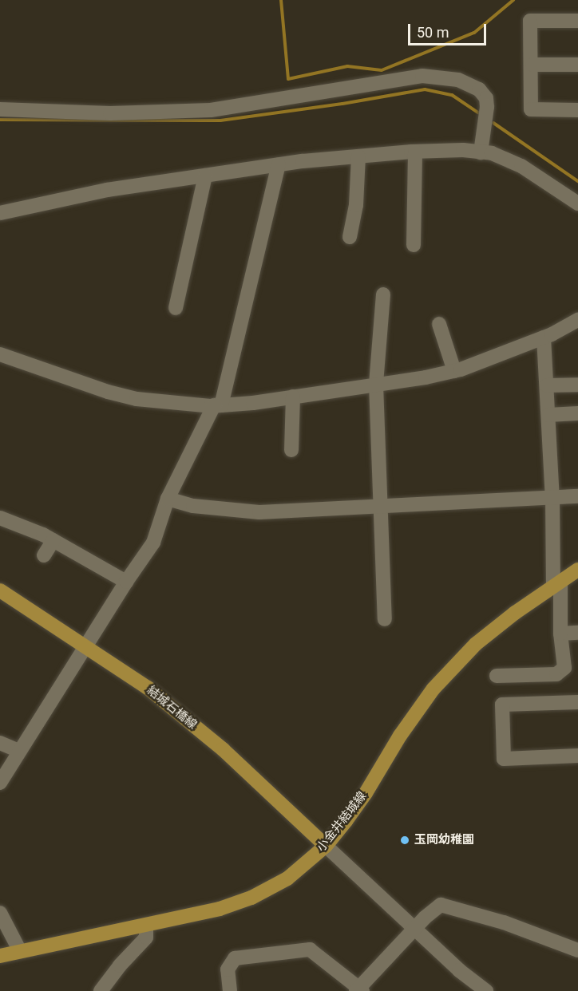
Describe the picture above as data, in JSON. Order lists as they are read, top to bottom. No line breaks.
{"streets":{"main road":["結城石橋線","小金井結城線"]},"crossings":[["結城石橋線","小金井結城線"]],"places":["玉岡幼稚園"],"scale_bar":"50 m"}
